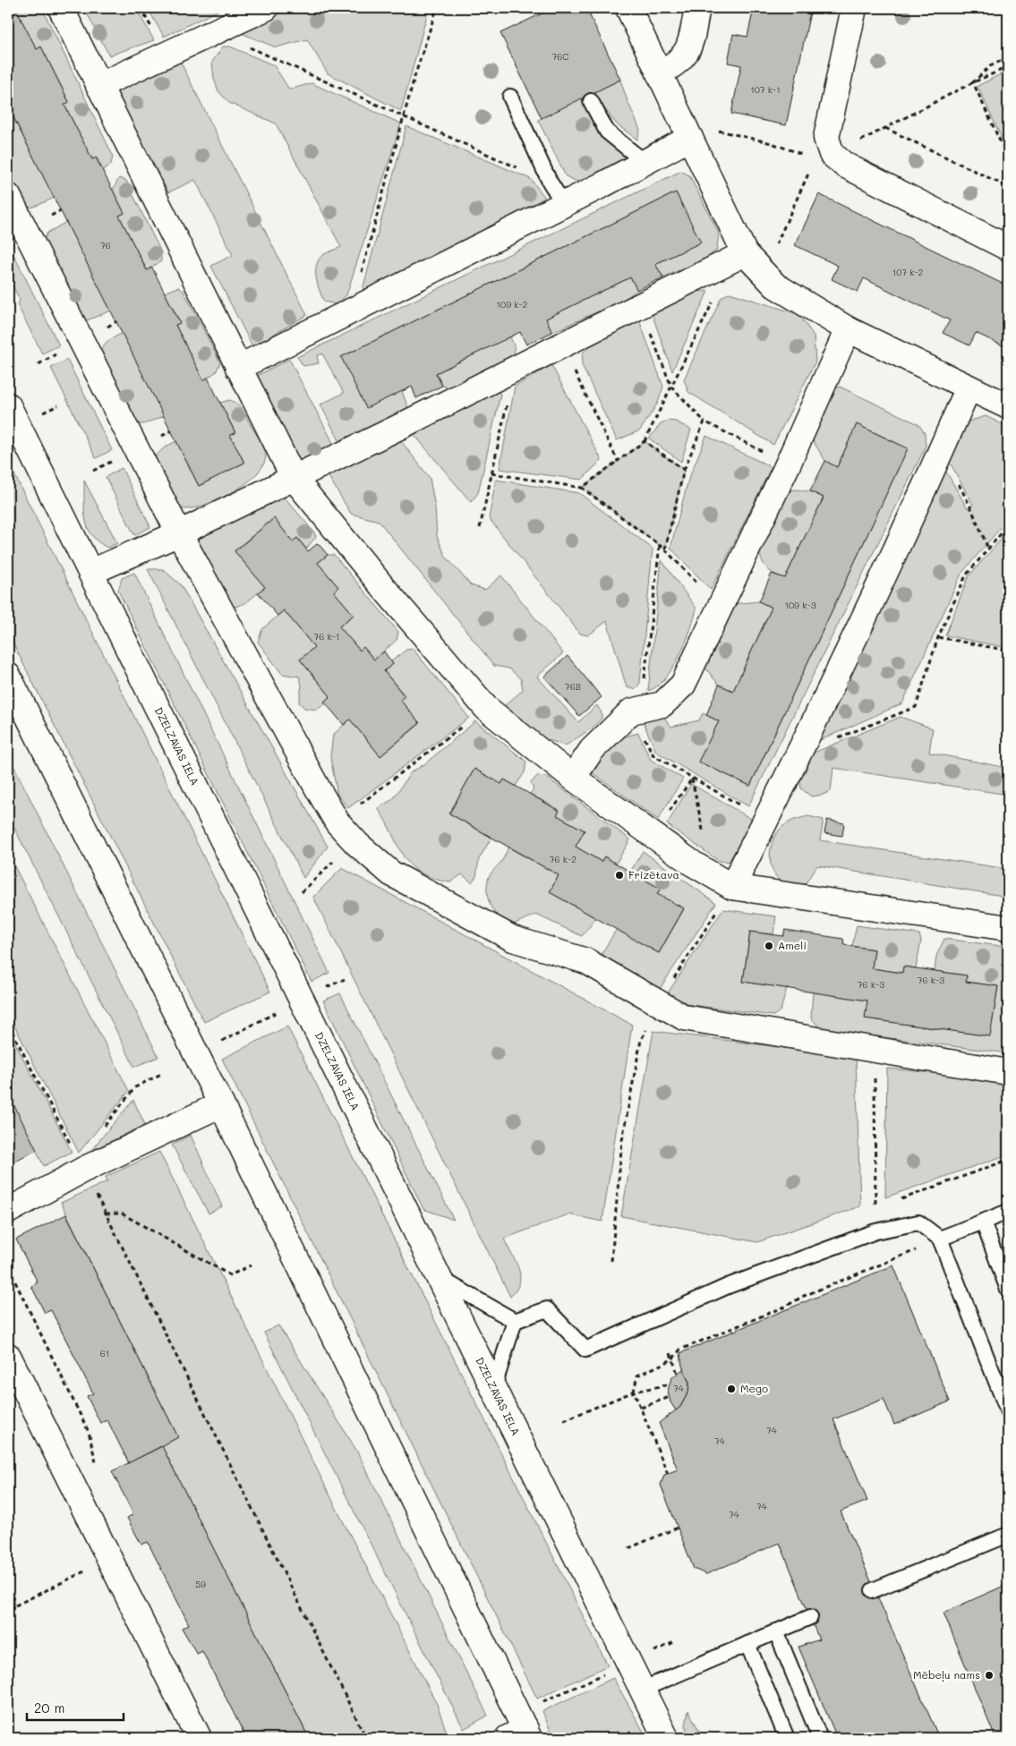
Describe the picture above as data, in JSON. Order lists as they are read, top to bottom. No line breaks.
{"streets":{"street":["DZELZAVAS IELA"]},"places":["Frizētava","Ameli","Mego","Mēbeļu nams"],"house_numbers":["76C","107 k-1","76","107 k-2","109 k-2","109 k-3","76 k-1","76B","76 k-2","76 k-3","76 k-3","61","74","74","74","74","74","59"],"scale_bar":"20 m"}
